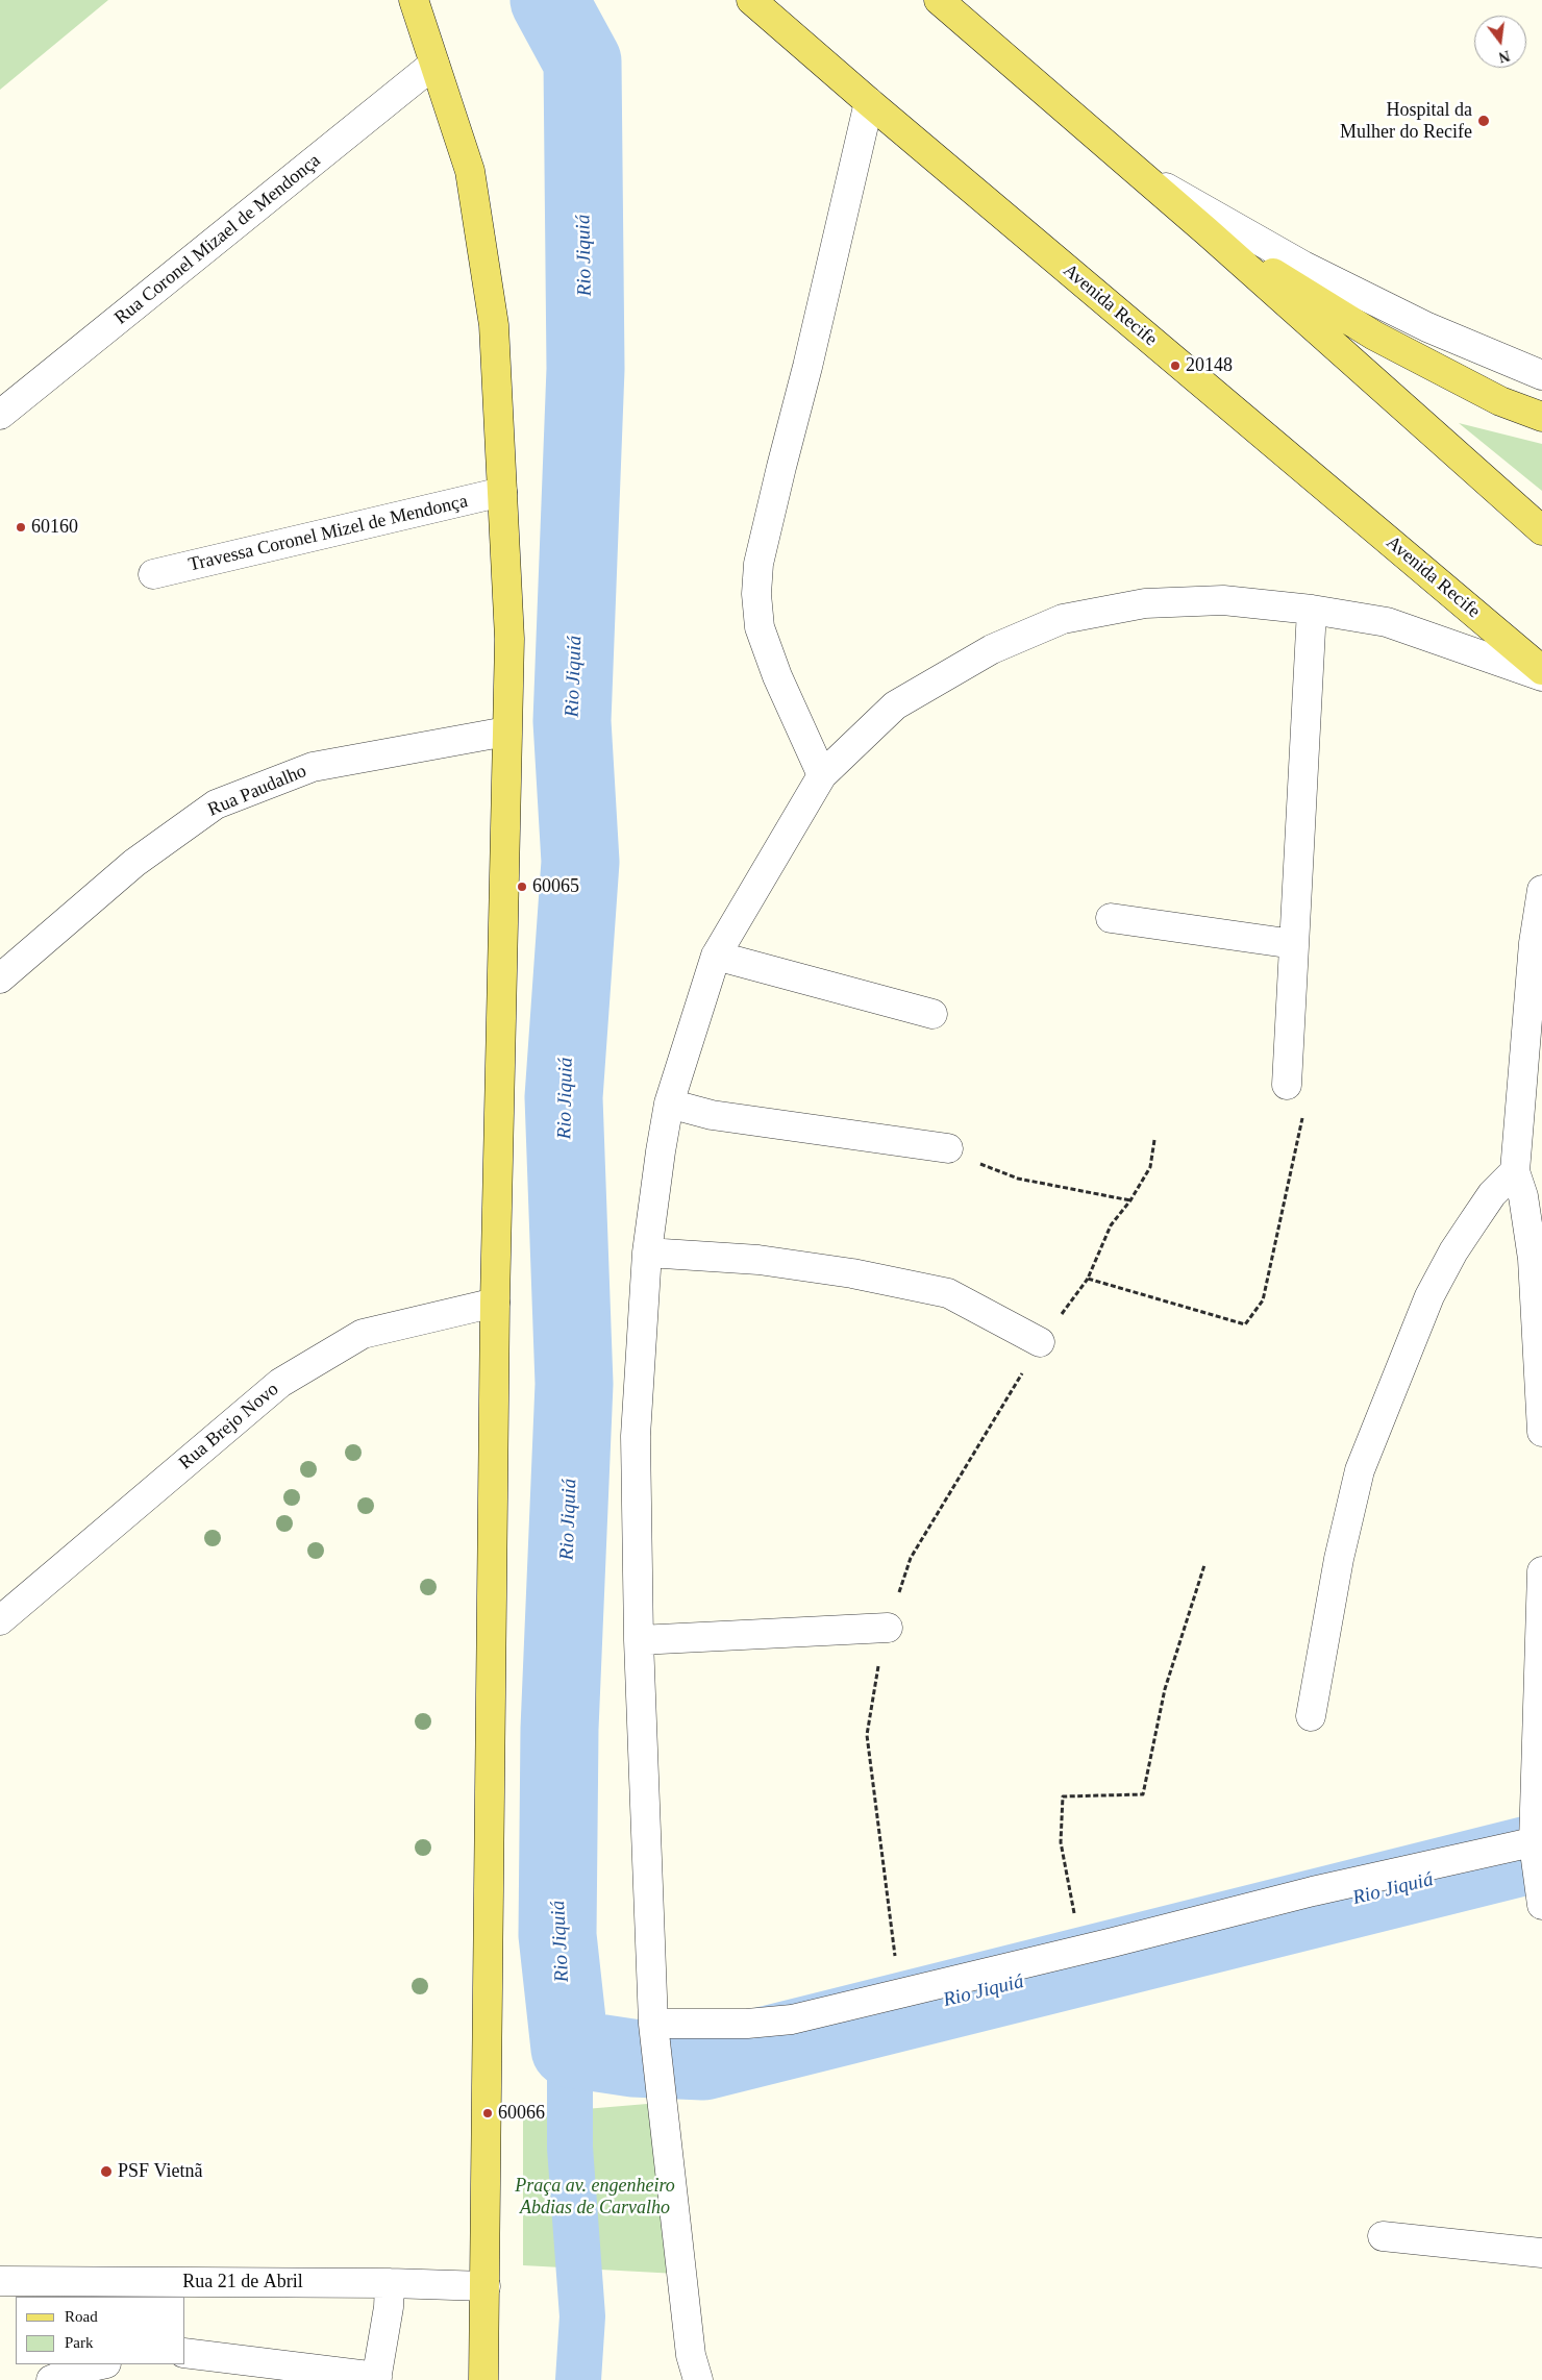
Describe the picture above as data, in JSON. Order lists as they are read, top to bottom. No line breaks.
{"streets":{"main road":["Avenida Recife"],"street":["Rua Coronel Mizael de Mendonça","Travessa Coronel Mizel de Mendonça","Rua Paudalho","Rua Brejo Novo","Rua 21 de Abril"]},"water":["Rio Jiquiá"],"parks":["Praça av. engenheiro Abdias de Carvalho"],"places":["Hospital da Mulher do Recife","20148","60160","60065","60066","PSF Vietnã"],"legend":["Road","Park"],"north":"bottom"}
